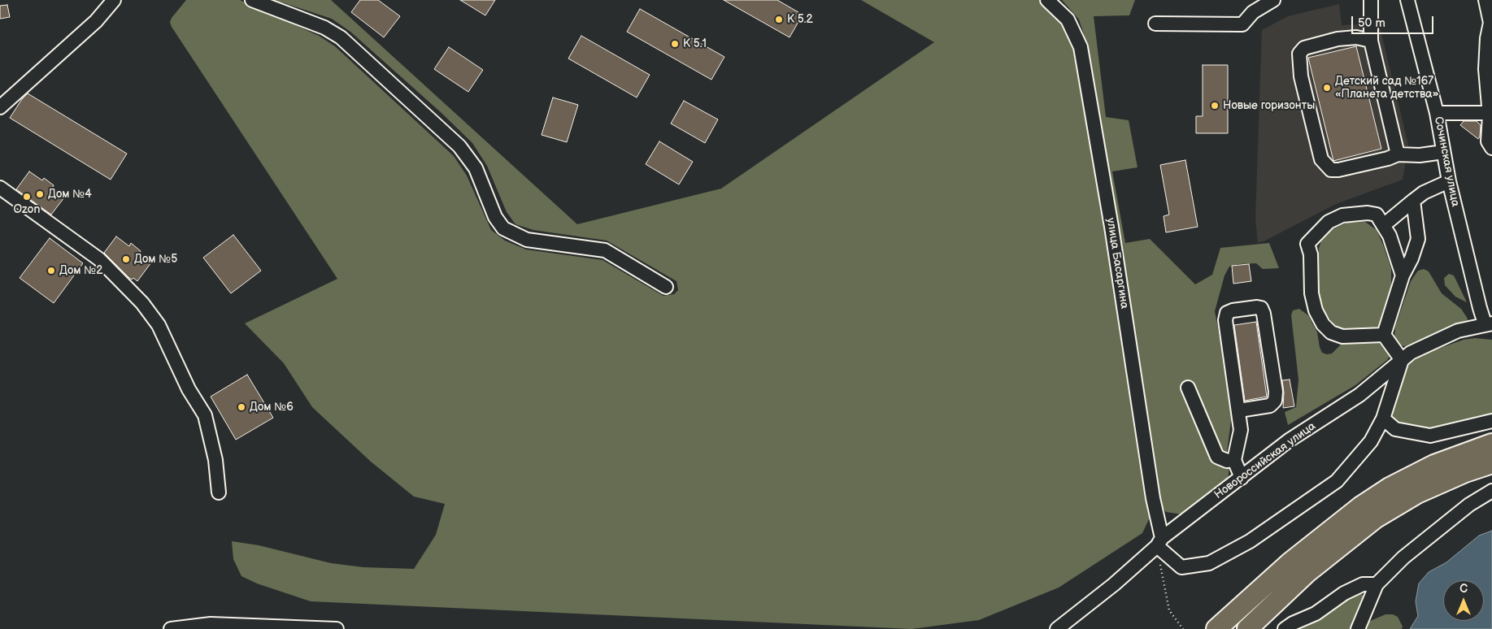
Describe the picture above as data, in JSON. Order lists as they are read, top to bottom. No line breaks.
{"streets":{"street":["Сочинская улица","улица Басаргина","Новороссийская улица"]},"crossings":[["Сочинская улица","Новороссийская улица"],["улица Басаргина","Новороссийская улица"]],"places":["К 5.2","К 5.1","Детский сад №167 «Планета детства»","Новые горизонты","Дом №4","Ozon","Дом №5","Дом №2","Дом №6"],"scale_bar":"50 m","north":"top"}
